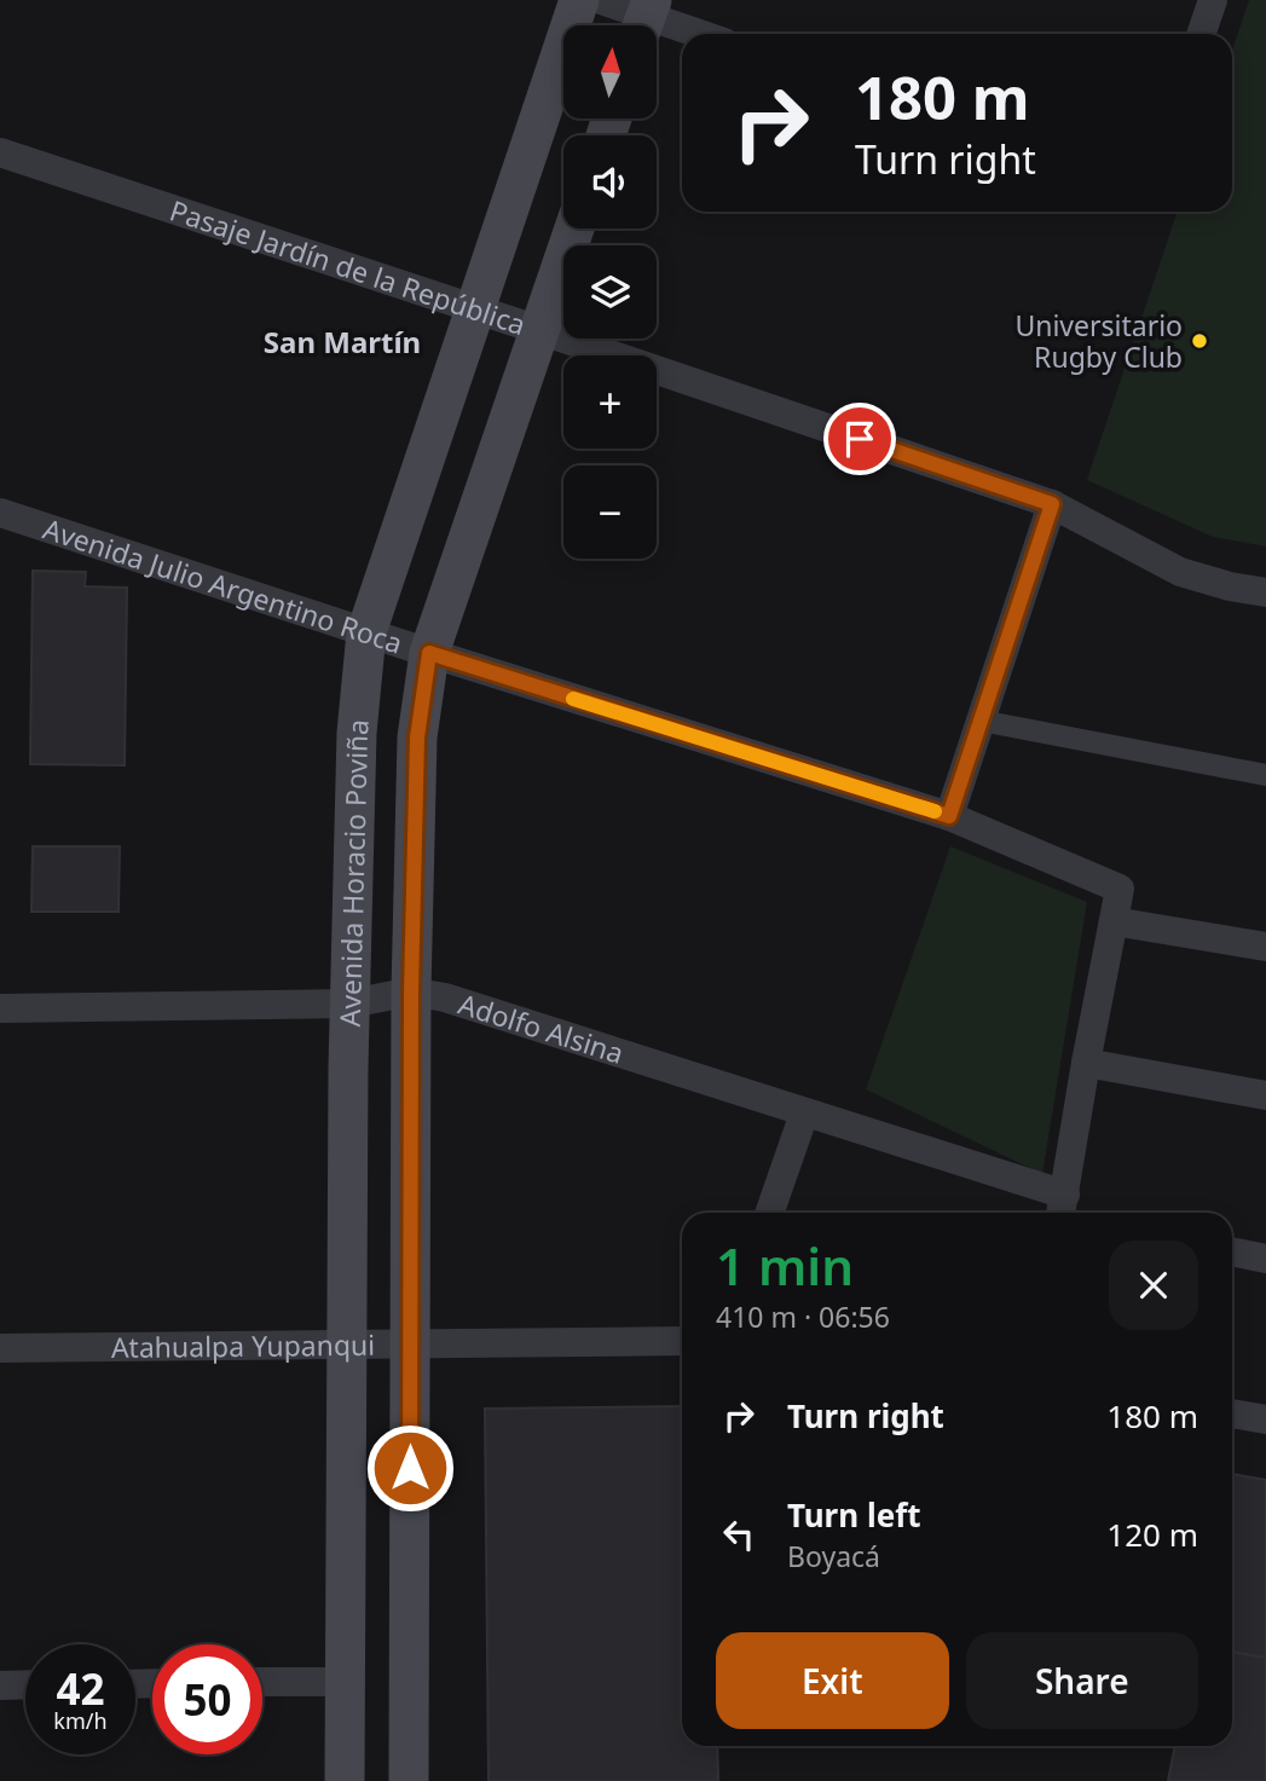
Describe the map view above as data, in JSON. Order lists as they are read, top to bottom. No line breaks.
{"streets":{"main road":["Avenida Horacio Poviña"],"street":["Pasaje Jardín de la República","Avenida Julio Argentino Roca","Adolfo Alsina","Atahualpa Yupanqui"]},"crossings":[["Pasaje Jardín de la República","Avenida Horacio Poviña"],["Avenida Julio Argentino Roca","Avenida Horacio Poviña"],["Avenida Horacio Poviña","Adolfo Alsina"],["Avenida Horacio Poviña","Atahualpa Yupanqui"]],"districts":["San Martín"],"places":["Universitario Rugby Club"],"north":"top","page":{"map_buttons":["+","−"],"turn":["180 m","Turn right"],"heading":["1 min","410 m · 06:56"],"list":[{"name":"Turn right","value":"180 m"},{"name":"Turn left","note":"Boyacá","value":"120 m"}],"buttons":["Exit","Share"],"speed":"42 km/h","limit":"50"}}
